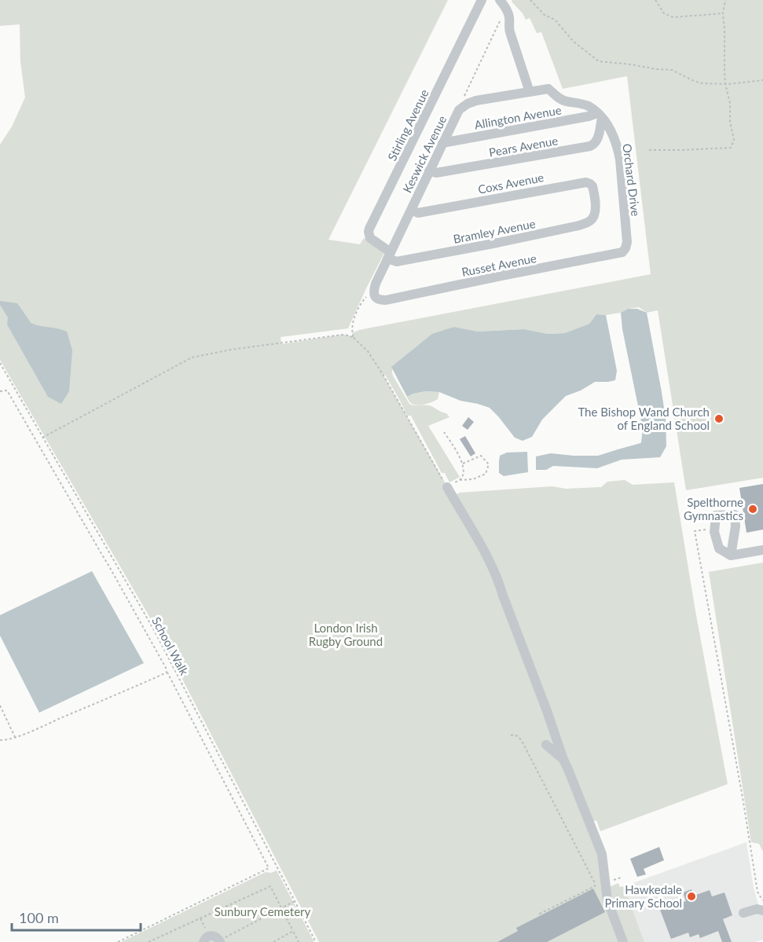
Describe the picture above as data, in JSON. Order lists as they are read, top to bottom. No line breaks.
{"streets":{"lane":["Allington Avenue","Stirling Avenue","Pears Avenue","Keswick Avenue","Orchard Drive","Coxs Avenue","Bramley Avenue","Russet Avenue"],"path":["School Walk"]},"crossings":[["Allington Avenue","Pears Avenue"],["Allington Avenue","Keswick Avenue"],["Allington Avenue","Orchard Drive"],["Stirling Avenue","Keswick Avenue"],["Stirling Avenue","Bramley Avenue"],["Pears Avenue","Keswick Avenue"],["Pears Avenue","Orchard Drive"],["Keswick Avenue","Orchard Drive"],["Keswick Avenue","Coxs Avenue"],["Keswick Avenue","Bramley Avenue"],["Keswick Avenue","Russet Avenue"],["Orchard Drive","Russet Avenue"],["Coxs Avenue","Bramley Avenue"]],"parks":["London Irish Rugby Ground","Sunbury Cemetery"],"places":["The Bishop Wand Church of England School","Spelthorne Gymnastics","Hawkedale Primary School"],"scale_bar":"100 m"}
